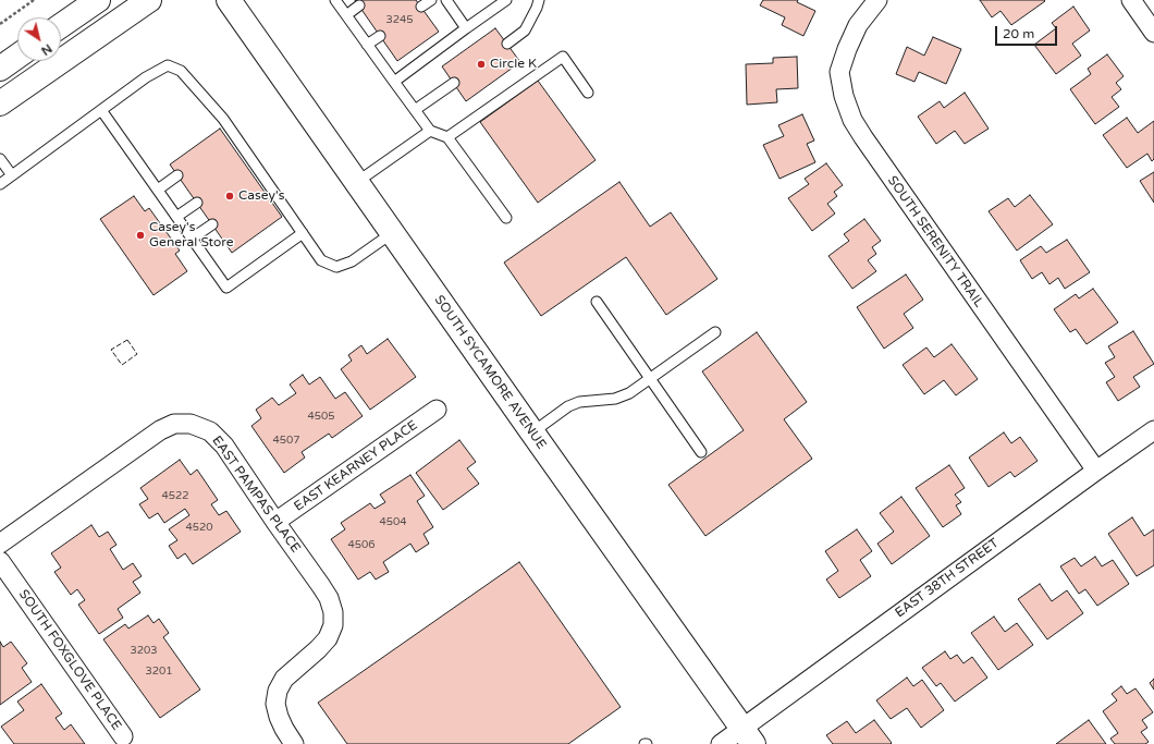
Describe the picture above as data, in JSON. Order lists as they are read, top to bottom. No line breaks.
{"streets":{"main road":["SOUTH SYCAMORE AVENUE"],"street":["SOUTH SERENITY TRAIL","EAST KEARNEY PLACE","EAST PAMPAS PLACE","EAST 38TH STREET","SOUTH FOXGLOVE PLACE"]},"crossings":[["SOUTH SERENITY TRAIL","EAST 38TH STREET"],["SOUTH SYCAMORE AVENUE","EAST 38TH STREET"],["EAST KEARNEY PLACE","EAST PAMPAS PLACE"]],"places":["Circle K","Casey's","Casey's General Store"],"house_numbers":["3245","4505","4507","4522","4504","4520","4506","3203","3201"],"scale_bar":"20 m","north":"bottom right"}
